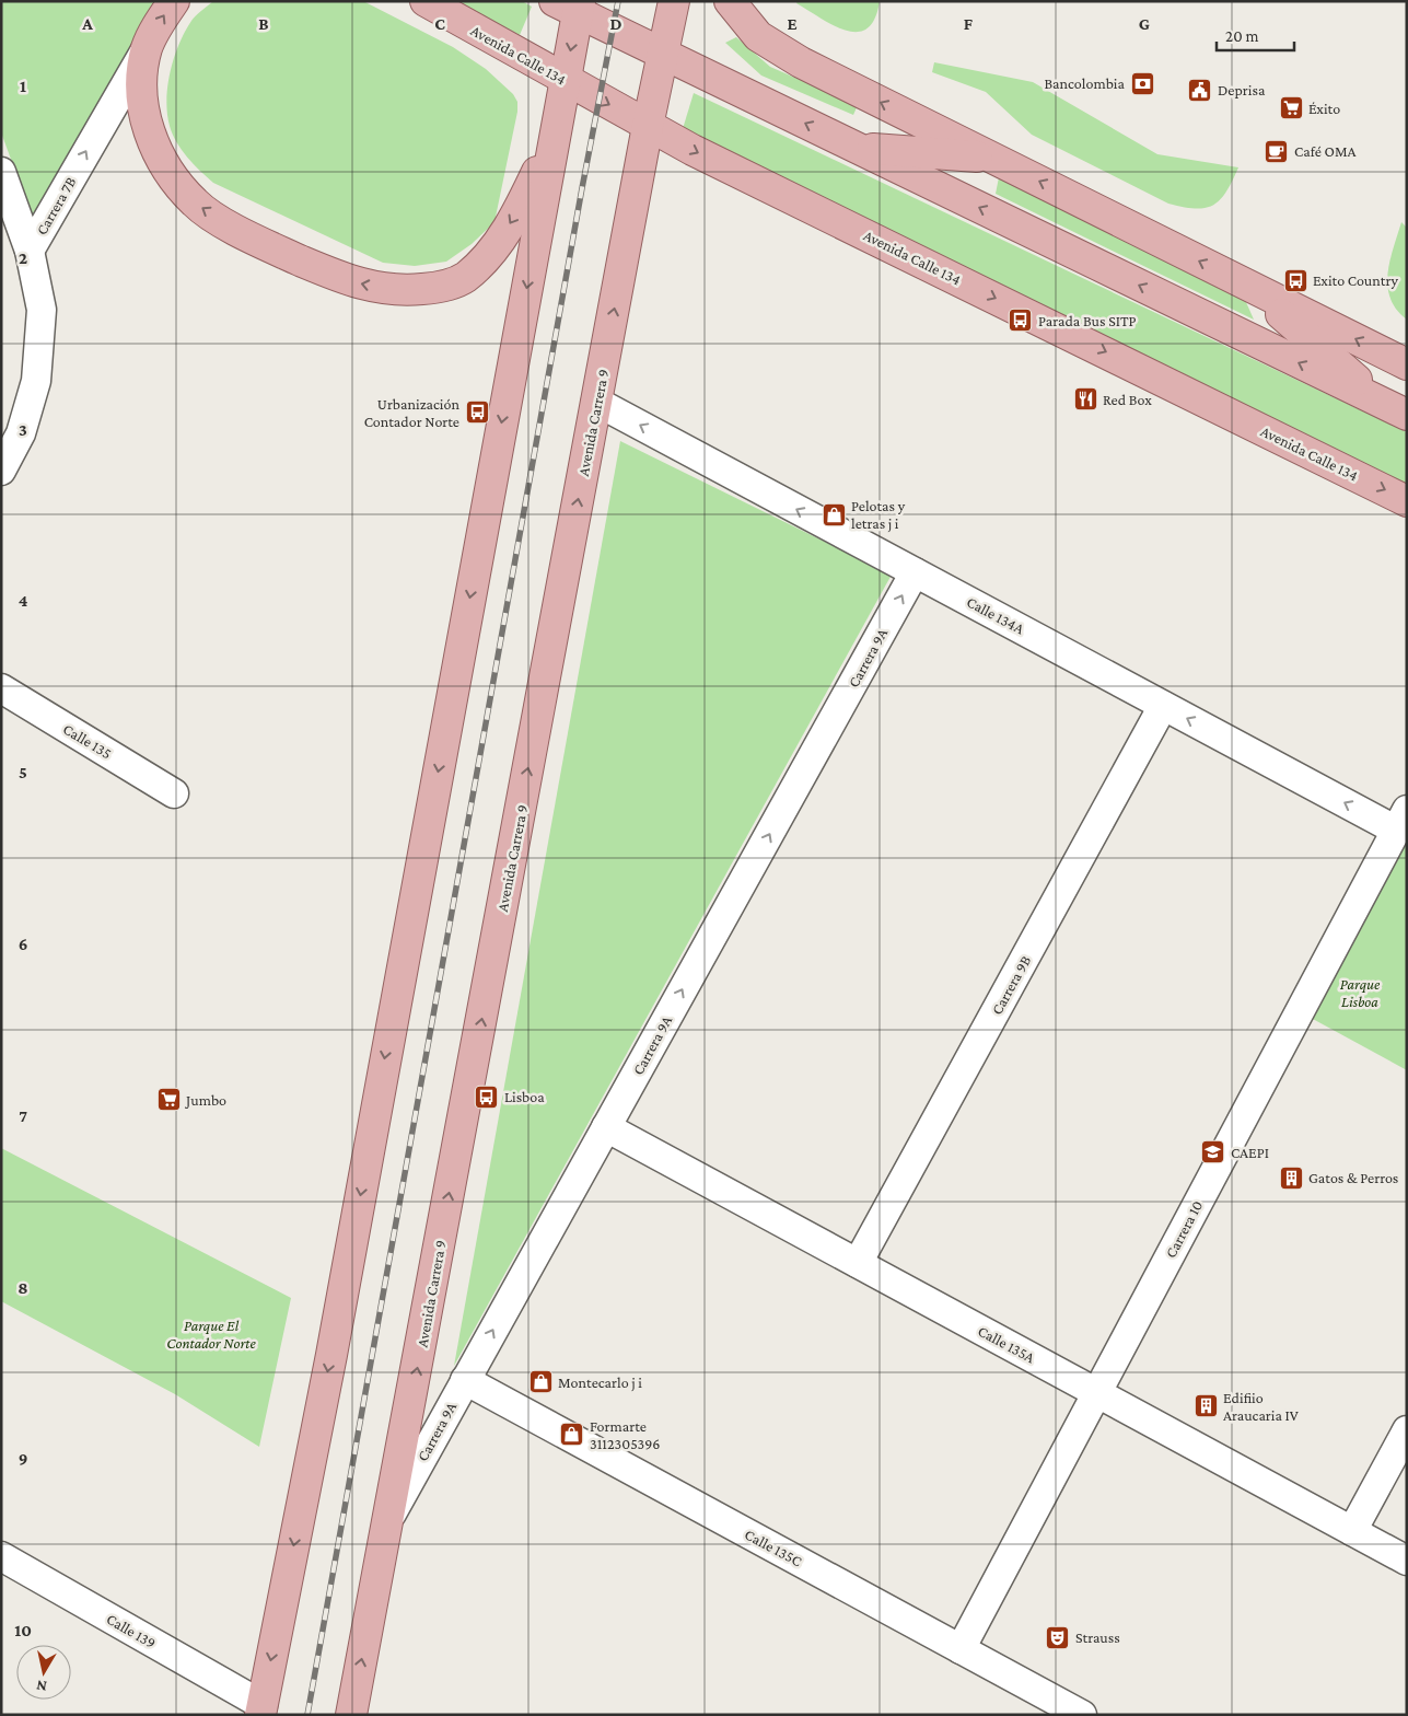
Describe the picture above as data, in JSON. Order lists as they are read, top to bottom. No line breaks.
{"streets":{"main road":["Avenida Calle 134","Avenida Carrera 9"],"street":["Carrera 7B","Calle 134A","Carrera 9A","Calle 135","Carrera 9B","Carrera 10","Calle 135A","Calle 135C","Calle 139"]},"crossings":[["Avenida Calle 134","Avenida Carrera 9"],["Avenida Carrera 9","Calle 134A"],["Avenida Carrera 9","Carrera 9A"],["Calle 134A","Carrera 9A"],["Calle 134A","Carrera 9B"],["Calle 134A","Carrera 10"],["Carrera 9A","Calle 135A"],["Carrera 9A","Calle 135C"],["Carrera 9B","Calle 135A"],["Carrera 10","Calle 135A"],["Carrera 10","Calle 135C"]],"one_way":["Carrera 7B","Calle 134A","Carrera 9A"],"parks":["Parque Lisboa","Parque El Contador Norte"],"places":{"bank":["Bancolombia"],"public building":["Deprisa"],"supermarket":["Éxito","Jumbo"],"cafe":["Café OMA"],"bus stop":["Exito Country","Parada Bus SITP","Urbanización Contador Norte","Lisboa"],"restaurant":["Red Box"],"shop":["Pelotas y letras j i","Montecarlo j i","Formarte 3112305396"],"school or university":["CAEPI"],"building":["Gatos & Perros","Edifiio Araucaria IV"],"theatre":["Strauss"]},"scale_bar":"20 m","north":"bottom","grid":{"columns":["A","B","C","D","E","F","G"],"rows":["1","2","3","4","5","6","7","8","9","10"]}}
